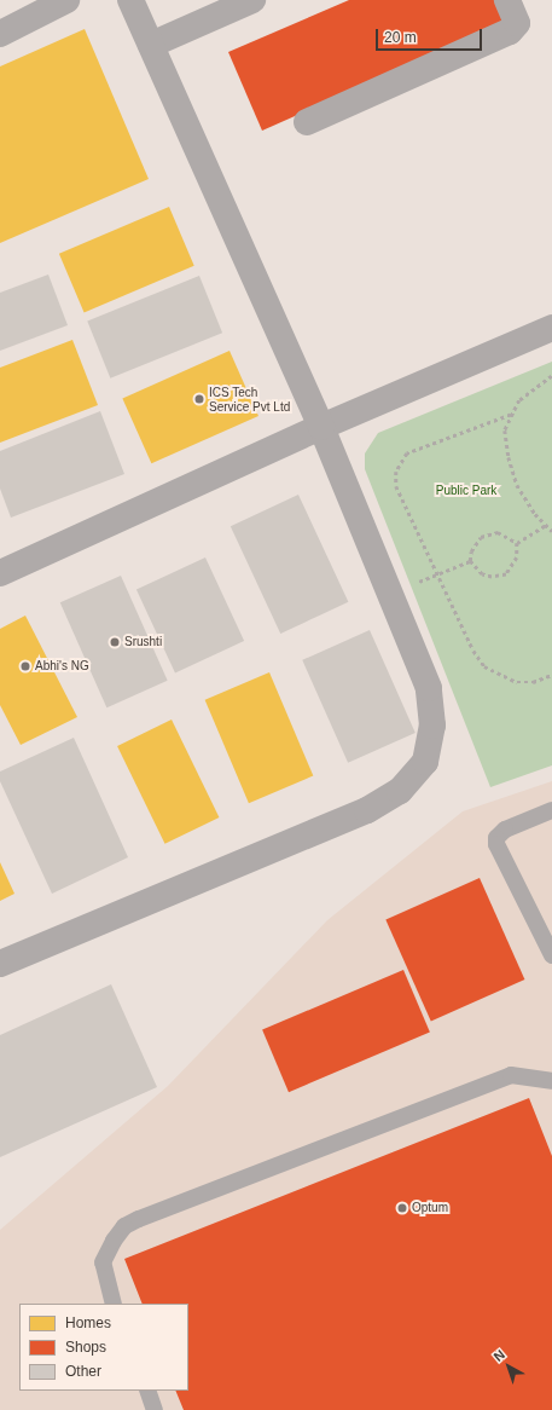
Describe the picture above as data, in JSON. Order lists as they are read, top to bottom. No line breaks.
{"parks":["Public Park"],"places":["ICS Tech Service Pvt Ltd","Srushti","Abhi's NG","Optum"],"legend":["Homes","Shops","Other"],"scale_bar":"20 m","north":"top left"}
